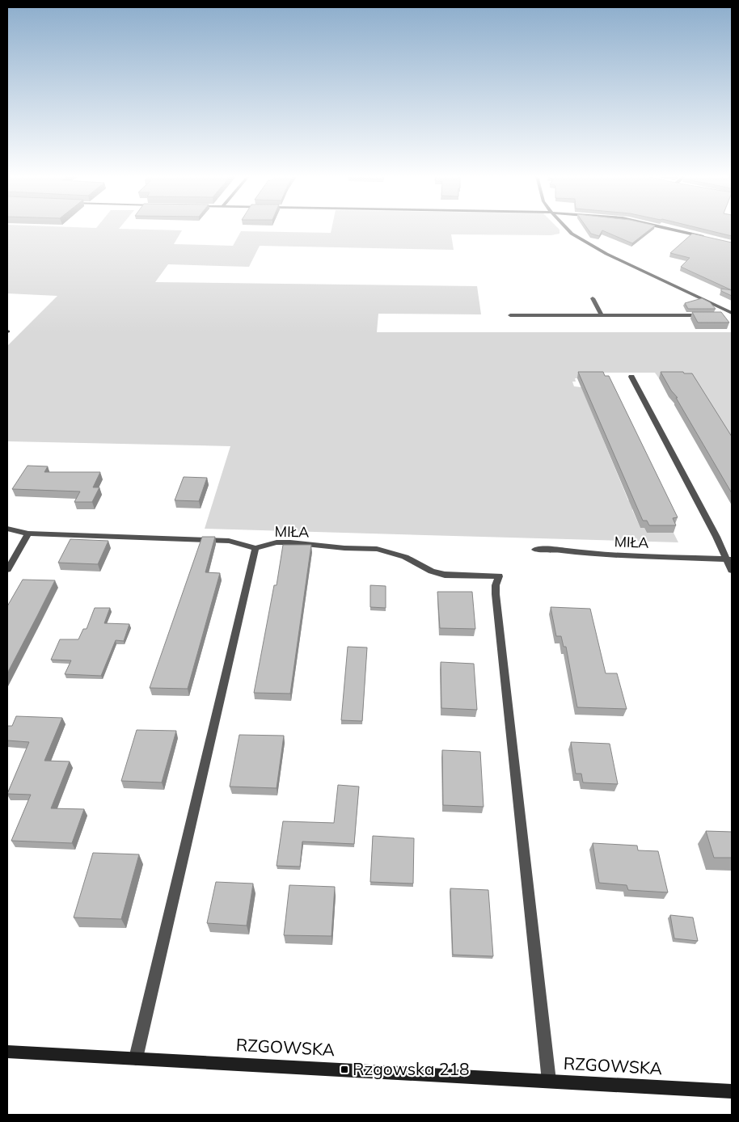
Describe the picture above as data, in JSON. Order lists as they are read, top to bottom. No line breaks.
{"streets":{"main road":["RZGOWSKA"],"street":["MIŁA"]},"crossings":[["MIŁA","RZGOWSKA"]],"places":{"transit":["Rzgowska 218"]}}
